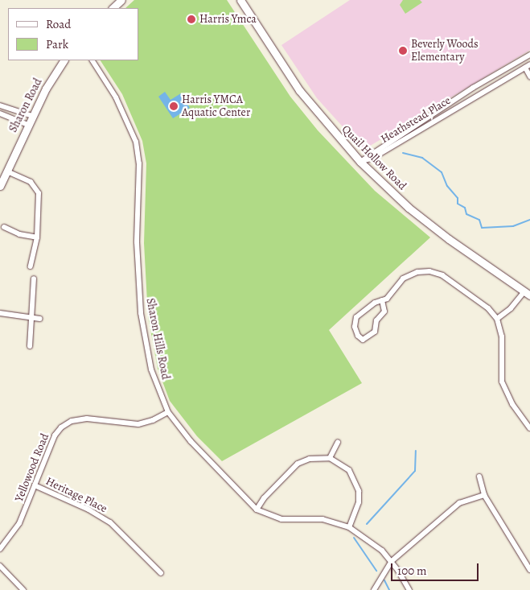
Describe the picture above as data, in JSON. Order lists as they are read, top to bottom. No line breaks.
{"streets":{"main road":["Sharon Road","Quail Hollow Road"],"street":["Heathstead Place","Sharon Hills Road","Yellowood Road","Heritage Place"]},"crossings":[["Heathstead Place","Quail Hollow Road"],["Sharon Hills Road","Yellowood Road"],["Yellowood Road","Heritage Place"]],"places":["Harris Ymca","Beverly Woods Elementary","Harris YMCA Aquatic Center"],"legend":["Road","Park"],"scale_bar":"100 m"}
